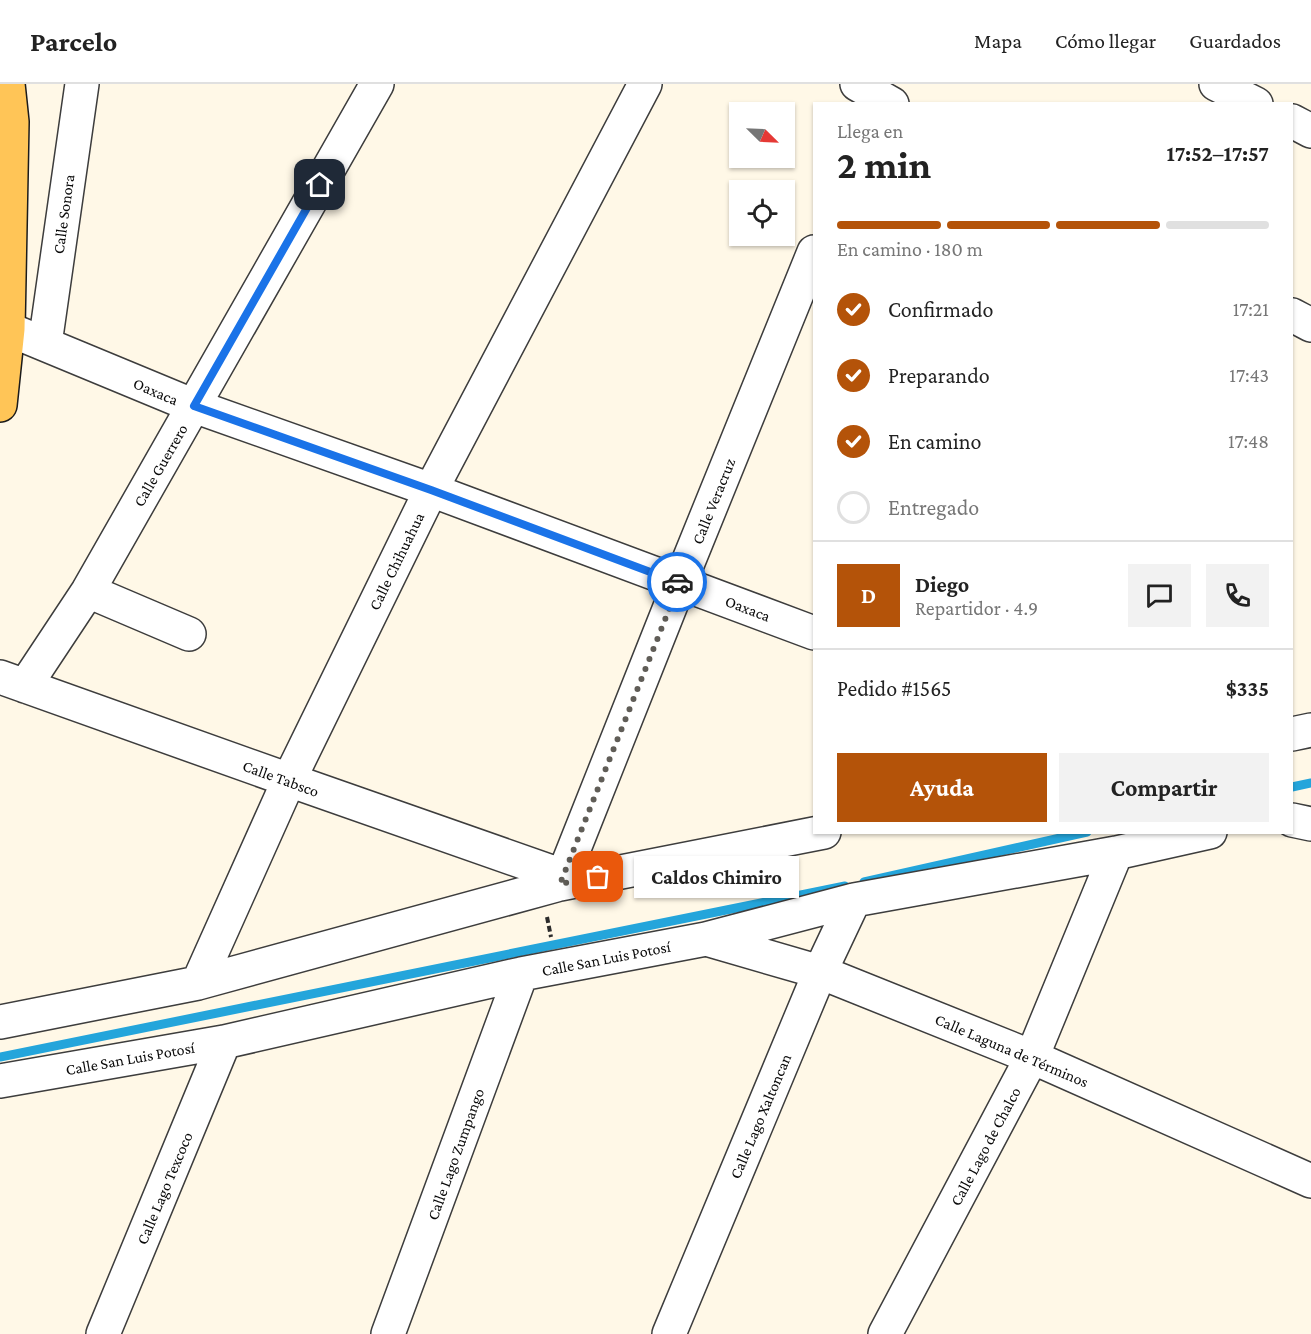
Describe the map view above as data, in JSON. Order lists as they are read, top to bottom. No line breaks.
{"streets":{"street":["Calle Sonora","Oaxaca","Calle Guerrero","Calle Veracruz","Calle Chihuahua","Calle Tabsco","Calle San Luis Potosí","Calle Laguna de Términos","Calle Lago Xaltoncan","Calle Lago de Chalco","Calle Lago Zumpango","Calle Lago Texcoco"]},"crossings":[["Calle Sonora","Oaxaca"],["Oaxaca","Calle Guerrero"],["Oaxaca","Calle Veracruz"],["Oaxaca","Calle Chihuahua"],["Calle Guerrero","Calle Tabsco"],["Calle Veracruz","Calle Tabsco"],["Calle Chihuahua","Calle Tabsco"],["Calle San Luis Potosí","Calle Laguna de Términos"],["Calle San Luis Potosí","Calle Lago Xaltoncan"],["Calle San Luis Potosí","Calle Lago de Chalco"],["Calle San Luis Potosí","Calle Lago Zumpango"],["Calle San Luis Potosí","Calle Lago Texcoco"],["Calle Laguna de Términos","Calle Lago Xaltoncan"],["Calle Laguna de Términos","Calle Lago de Chalco"]],"places":["Caldos Chimiro"],"north":"bottom right","page":{"header":"Parcelo","nav":["Mapa","Cómo llegar","Guardados"],"heading":["2 min","Llega en","17:52–17:57"],"panel":["Diego","Repartidor · 4.9","Pedido #1565","$335"],"bar":"En camino · 180 m","list":[["Confirmado","17:21"],["Preparando","17:43"],["En camino","17:48"],"Entregado"],"round":"D","buttons":["Ayuda","Compartir"],"bubble":"Caldos Chimiro"}}
